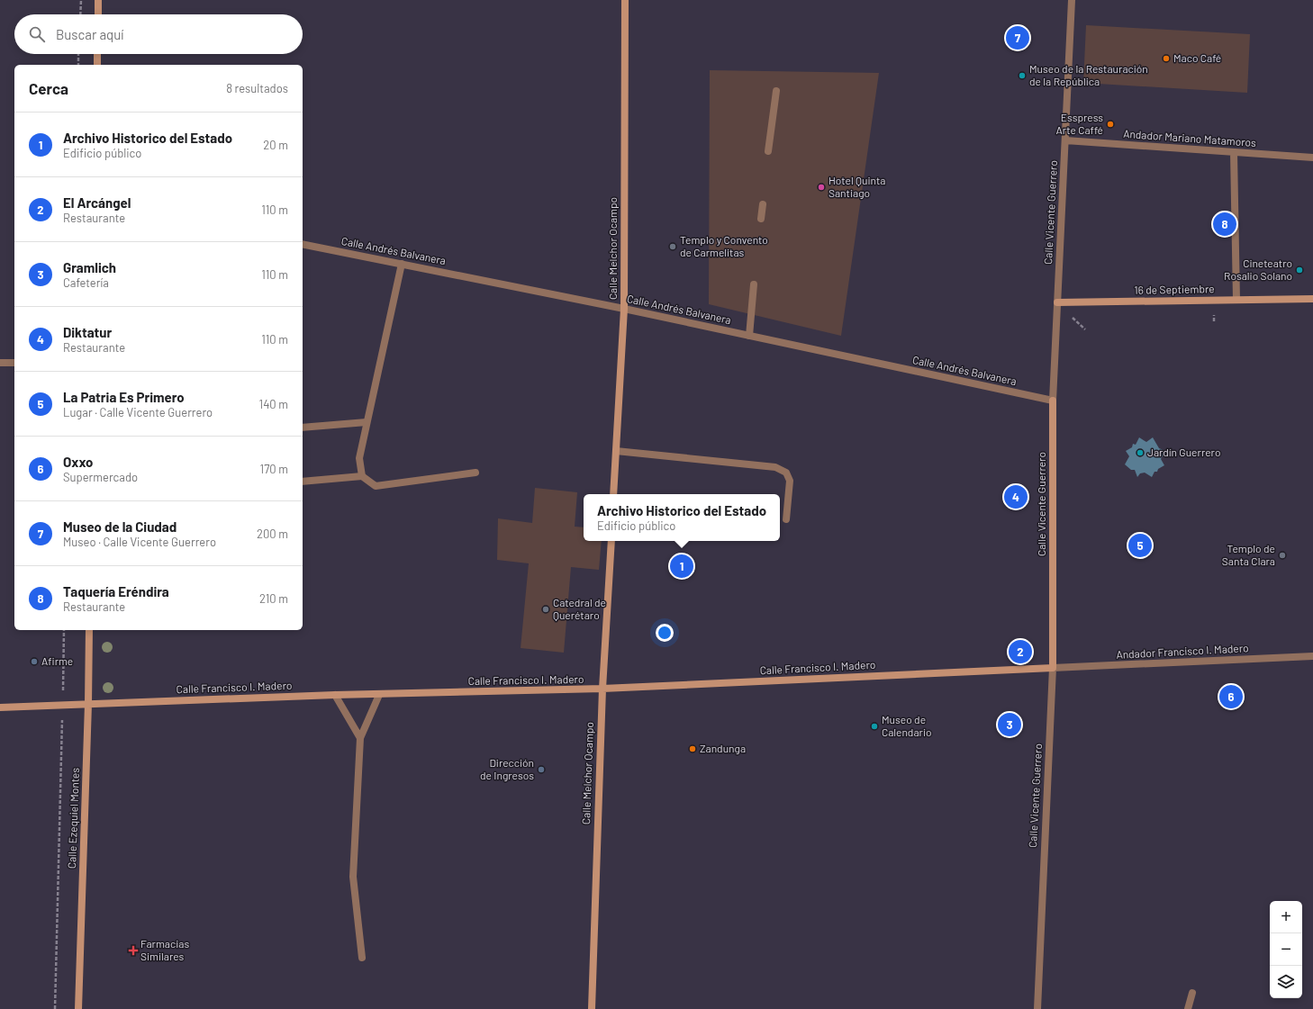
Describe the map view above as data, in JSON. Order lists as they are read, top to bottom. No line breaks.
{"streets":{"street":["Andador Mariano Matamoros","Calle Vicente Guerrero","Calle Melchor Ocampo","Calle Andrés Balvanera","16 de Septiembre","Andador Francisco I. Madero","Calle Francisco I. Madero","Calle Ezequiel Montes"]},"crossings":[["Andador Mariano Matamoros","Calle Vicente Guerrero"],["Calle Vicente Guerrero","Calle Andrés Balvanera"],["Calle Vicente Guerrero","16 de Septiembre"],["Calle Vicente Guerrero","Andador Francisco I. Madero"],["Calle Vicente Guerrero","Calle Francisco I. Madero"],["Calle Melchor Ocampo","Calle Andrés Balvanera"],["Calle Melchor Ocampo","Calle Francisco I. Madero"],["Andador Francisco I. Madero","Calle Francisco I. Madero"],["Calle Francisco I. Madero","Calle Ezequiel Montes"]],"places":{"other":["Maco Café","Museo de la Restauración de la República","Esspress Arte Caffé","Hotel Quinta Santiago","Templo y Convento de Carmelitas","Cineteatro Rosalio Solano","Jardín Guerrero","Templo de Santa Clara","Catedral de Querétaro","Afirme","Museo de Calendario","Zandunga","Dirección de Ingresos"],"health":["Farmacias Similares"]},"page":{"search":"Buscar aquí","pins":["7","8","4","5","1","2","6","3"],"heading":["Cerca","8 resultados"],"list":[{"mark":"1","name":"Archivo Historico del Estado","note":"Edificio público","value":"20 m"},{"mark":"2","name":"El Arcángel","note":"Restaurante","value":"110 m"},{"mark":"3","name":"Gramlich","note":"Cafetería","value":"110 m"},{"mark":"4","name":"Diktatur","note":"Restaurante","value":"110 m"},{"mark":"5","name":"La Patria Es Primero","note":"Lugar · Calle Vicente Guerrero","value":"140 m"},{"mark":"6","name":"Oxxo","note":"Supermercado","value":"170 m"},{"mark":"7","name":"Museo de la Ciudad","note":"Museo · Calle Vicente Guerrero","value":"200 m"},{"mark":"8","name":"Taquería Eréndira","note":"Restaurante","value":"210 m"}],"popup":["Archivo Historico del Estado","Edificio público"],"map_buttons":["+","−"]}}
